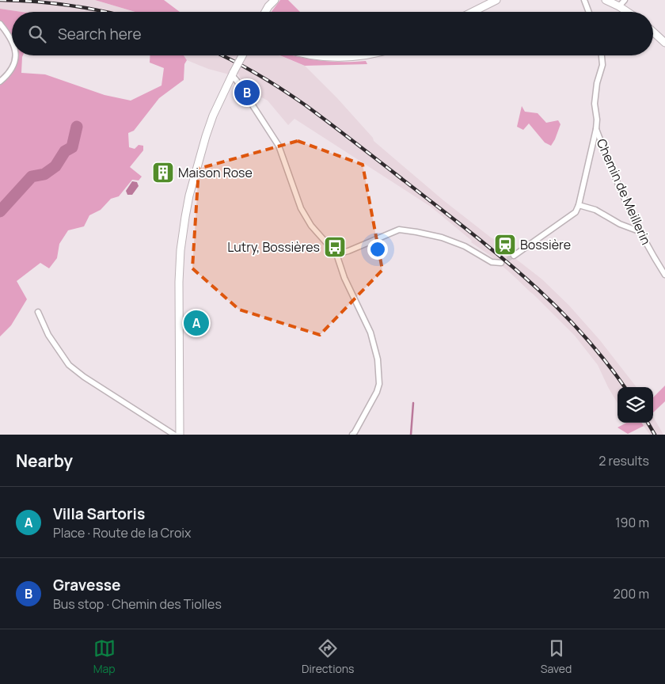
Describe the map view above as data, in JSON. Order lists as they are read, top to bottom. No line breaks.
{"streets":{"street":["Chemin de Meillerin"]},"places":{"building":["Maison Rose"],"station":["Bossière"],"bus stop":["Lutry, Bossières"]},"page":{"search":"Search here","pins":["B","A"],"heading":["Nearby","2 results"],"list":[{"mark":"A","name":"Villa Sartoris","note":"Place · Route de la Croix","value":"190 m"},{"mark":"B","name":"Gravesse","note":"Bus stop · Chemin des Tiolles","value":"200 m"}],"nav":["Map","Directions","Saved"]}}
